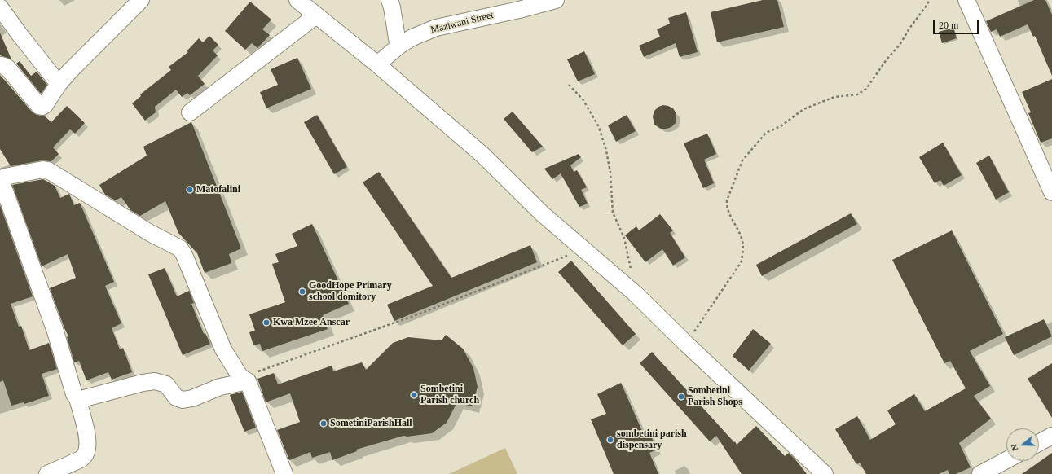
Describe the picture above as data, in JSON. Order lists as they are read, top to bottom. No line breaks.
{"streets":{"street":["Maziwani Street"]},"places":["Matofalini","GoodHope Primary school domitory","Kwa Mzee Anscar","Sombetini Parish church","Sombetini Parish Shops","SometiniParishHall","sombetini parish dispensary"],"scale_bar":"20 m","north":"left"}
